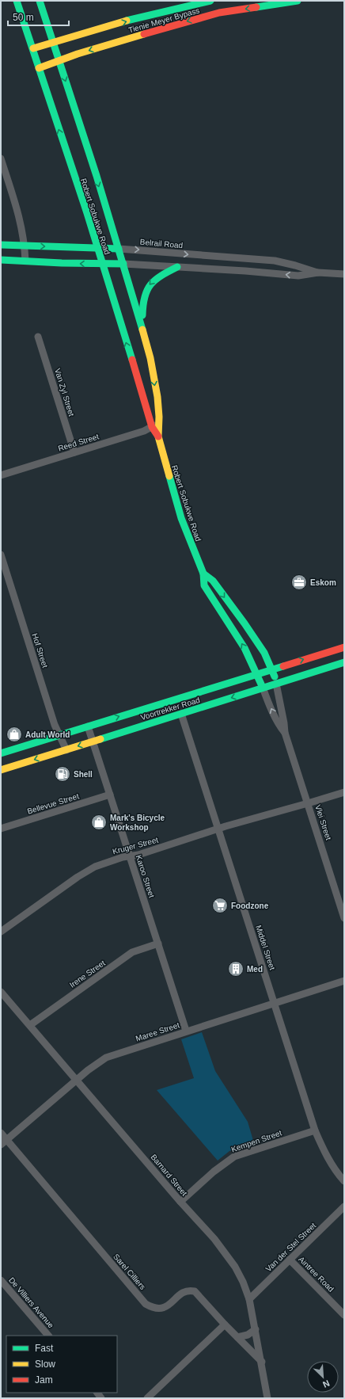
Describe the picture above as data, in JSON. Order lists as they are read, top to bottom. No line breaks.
{"streets":{"main road":["Tienie Meyer Bypass","Robert Sobukwe Road","Belrail Road","Voortrekker Road"],"street":["Van Zyl Street","Reed Street","Hof Street","Bellevue Street","Vlei Street","Kruger Street","Karoo Street","Middel Street","Irene Street","Maree Street","Kempen Street","Barnard Street","Van der Stel Street","Sarel Cilliers","Aintree Road","De Villiers Avenue"]},"crossings":[["Tienie Meyer Bypass","Robert Sobukwe Road"],["Robert Sobukwe Road","Belrail Road"],["Robert Sobukwe Road","Reed Street"],["Robert Sobukwe Road","Voortrekker Road"],["Robert Sobukwe Road","Vlei Street"],["Van Zyl Street","Reed Street"],["Hof Street","Voortrekker Road"],["Voortrekker Road","Vlei Street"],["Voortrekker Road","Karoo Street"],["Voortrekker Road","Middel Street"],["Bellevue Street","Karoo Street"],["Vlei Street","Kruger Street"],["Kruger Street","Karoo Street"],["Kruger Street","Middel Street"],["Karoo Street","Irene Street"],["Karoo Street","Maree Street"],["Middel Street","Maree Street"],["Middel Street","Kempen Street"],["Irene Street","Barnard Street"],["Maree Street","Barnard Street"],["Maree Street","Sarel Cilliers"],["Kempen Street","Barnard Street"],["Barnard Street","Van der Stel Street"],["Barnard Street","Sarel Cilliers"],["Van der Stel Street","Aintree Road"]],"places":{"office":["Eskom"],"shop":["Adult World","Mark's Bicycle Workshop"],"fuel station":["Shell"],"supermarket":["Foodzone"],"building":["Med"]},"legend":["Fast","Slow","Jam"],"scale_bar":"50 m","north":"bottom right"}
